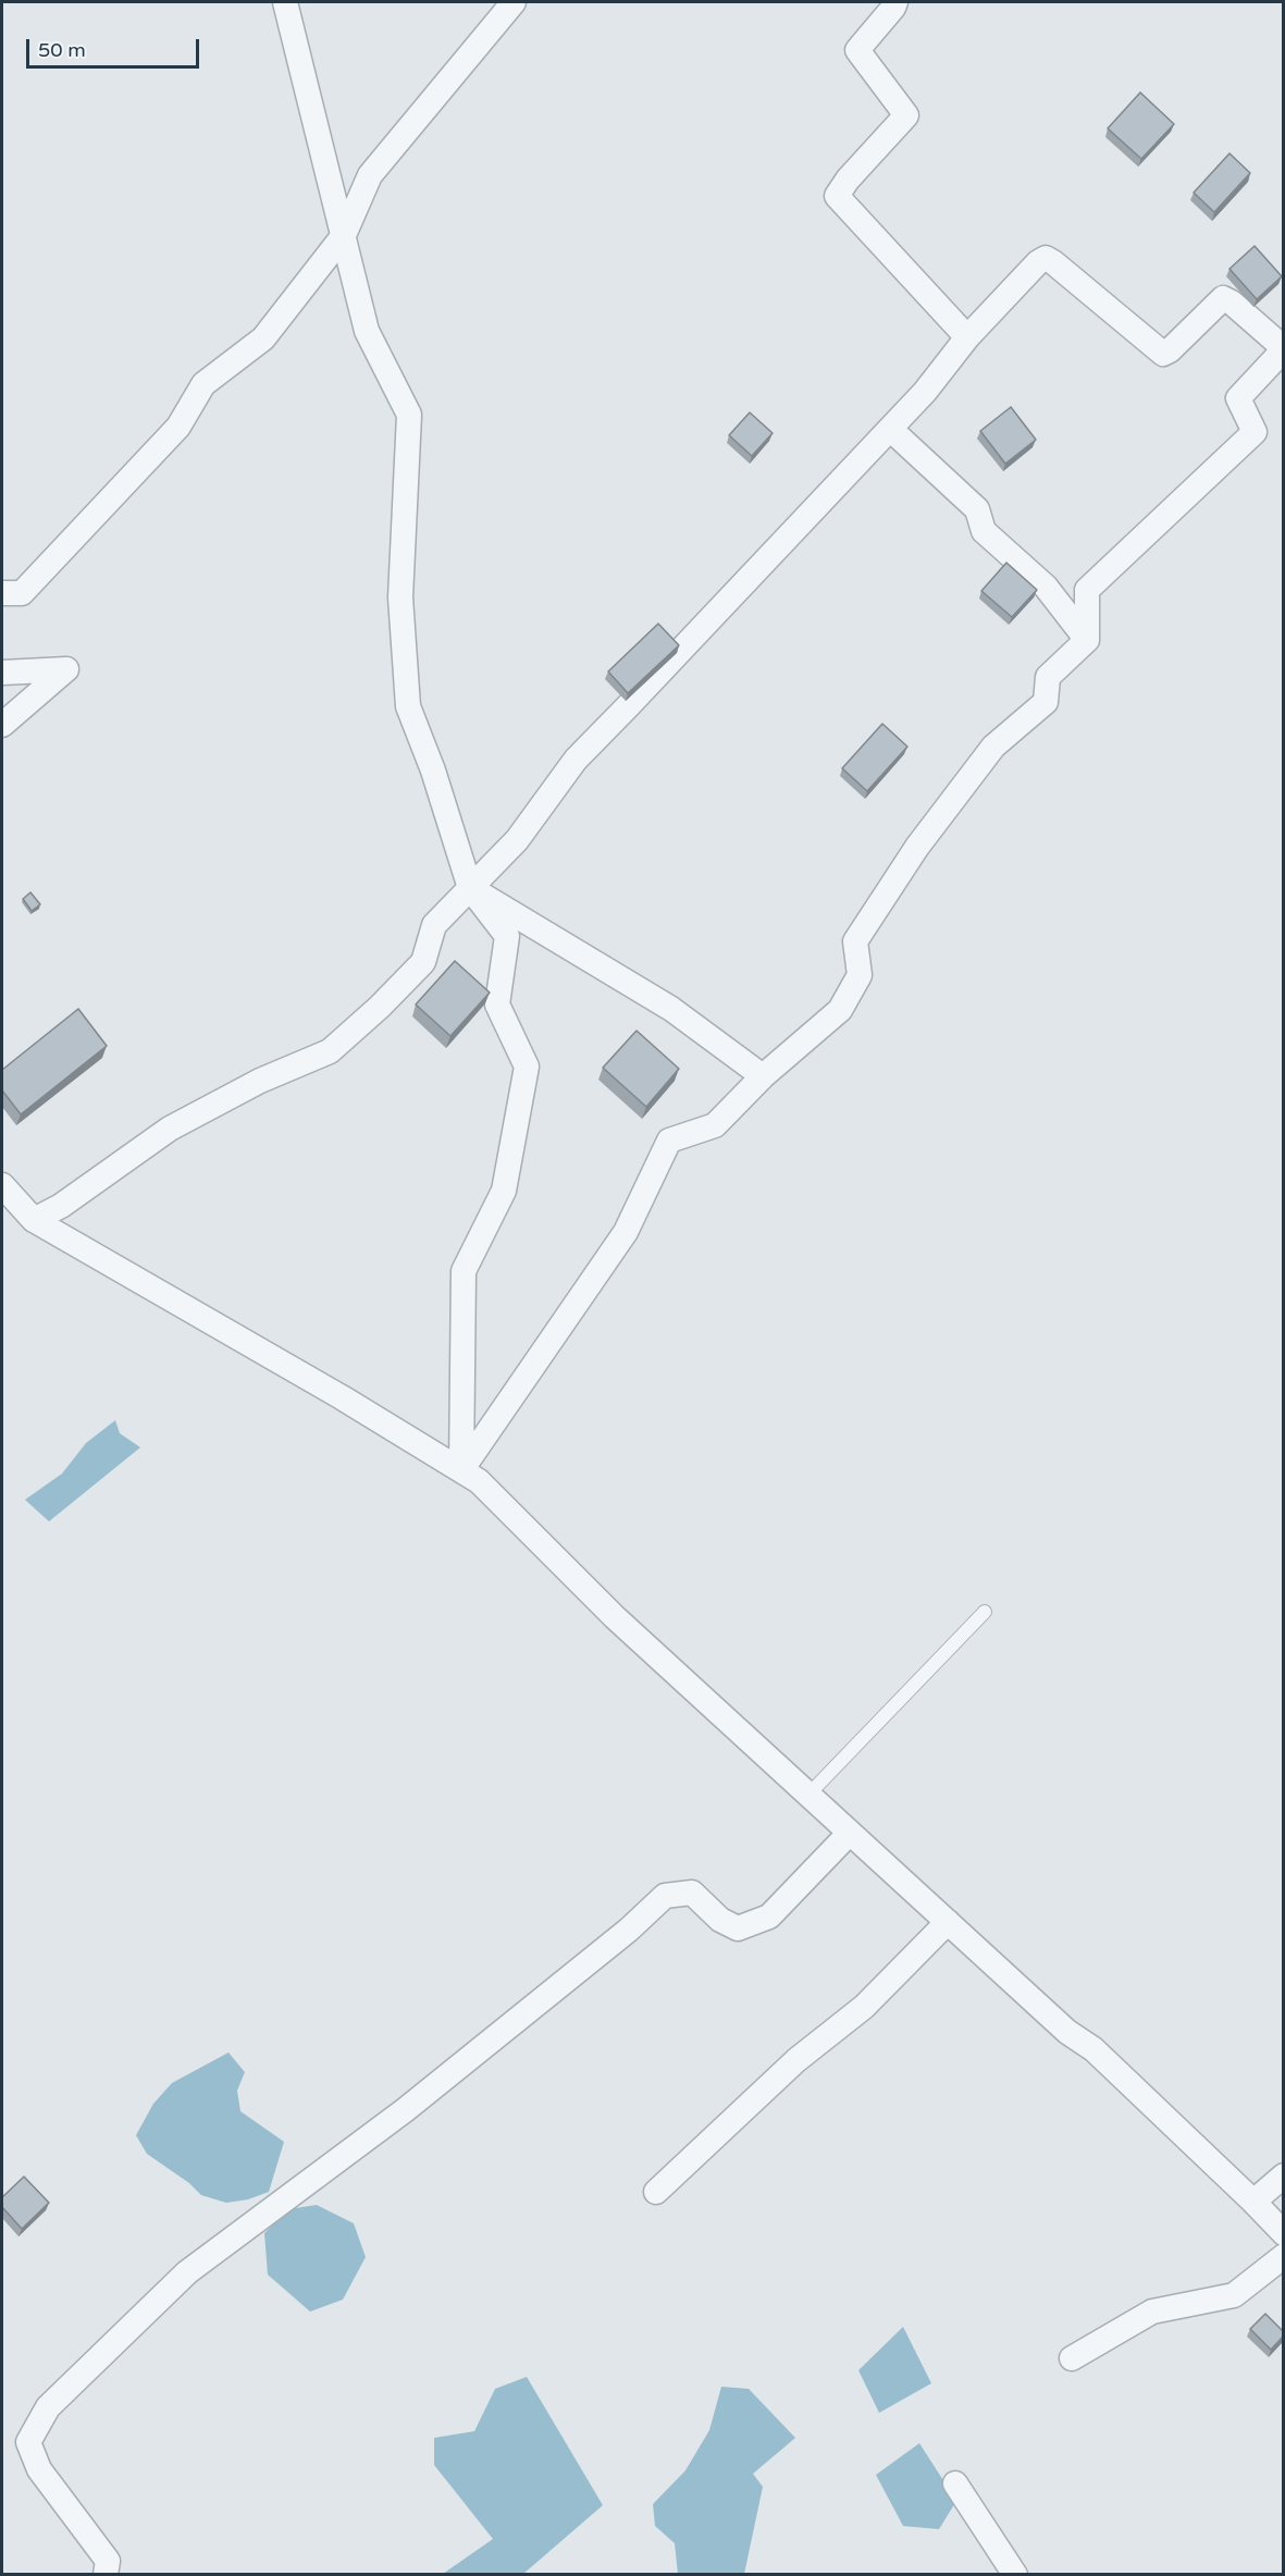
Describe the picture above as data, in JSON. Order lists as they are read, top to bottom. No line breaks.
{"scale_bar":"50 m"}
